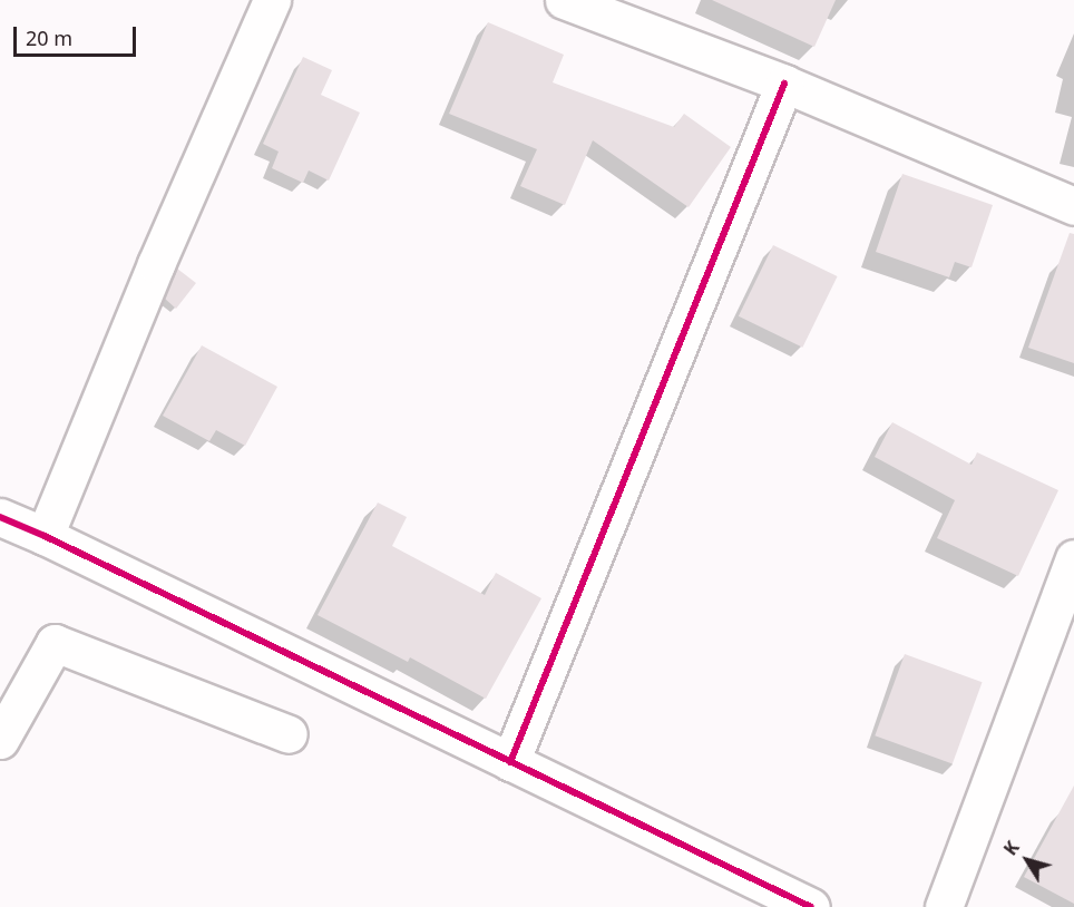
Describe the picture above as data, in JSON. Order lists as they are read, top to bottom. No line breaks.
{"scale_bar":"20 m","north":"top left"}
